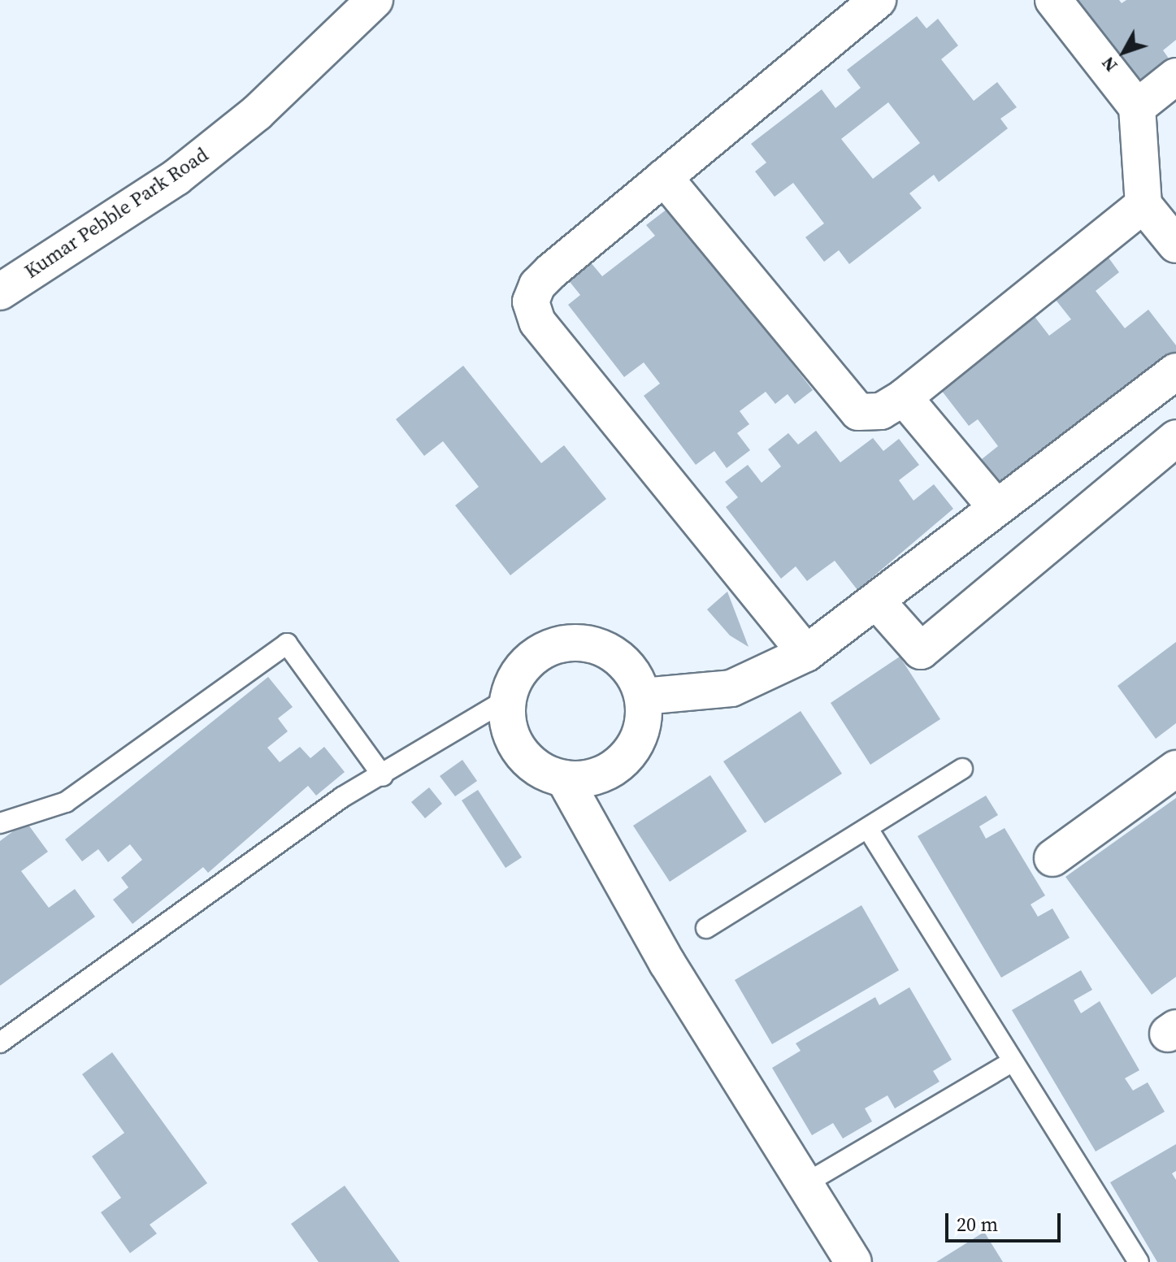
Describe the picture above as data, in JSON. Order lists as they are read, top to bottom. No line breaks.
{"streets":{"street":["Kumar Pebble Park Road"]},"scale_bar":"20 m","north":"bottom left"}
